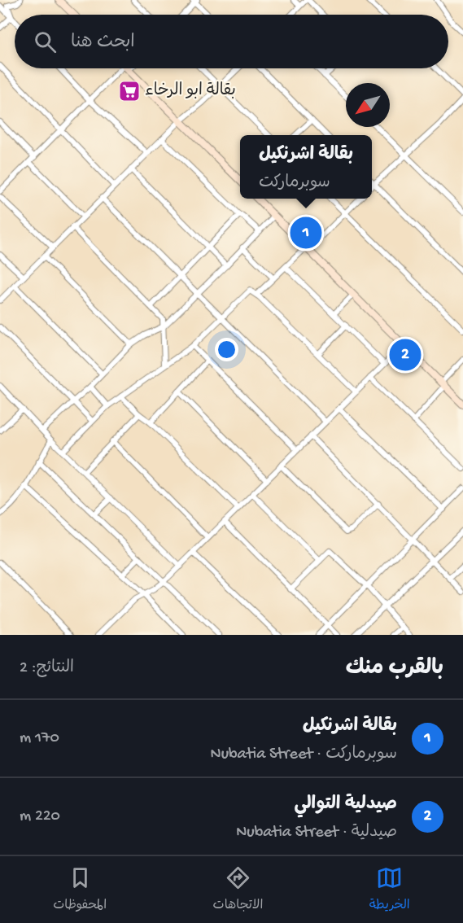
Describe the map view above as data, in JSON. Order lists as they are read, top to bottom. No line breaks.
{"places":{"supermarket":["بقالة ابو الرخاء"]},"north":"bottom left","page":{"search":"ابحث هنا","popup":["بقالة اشرنكيل","سوبرماركت"],"pins":["1","2"],"heading":["بالقرب منك","النتائج: 2"],"list":[{"mark":"1","name":"بقالة اشرنكيل","note":"سوبرماركت · Nubatia Street","value":"170 m"},{"mark":"2","name":"صيدلية التوالي","note":"صيدلية · Nubatia Street","value":"220 m"}],"nav":["الخريطة","الاتجاهات","المحفوظات"]}}
